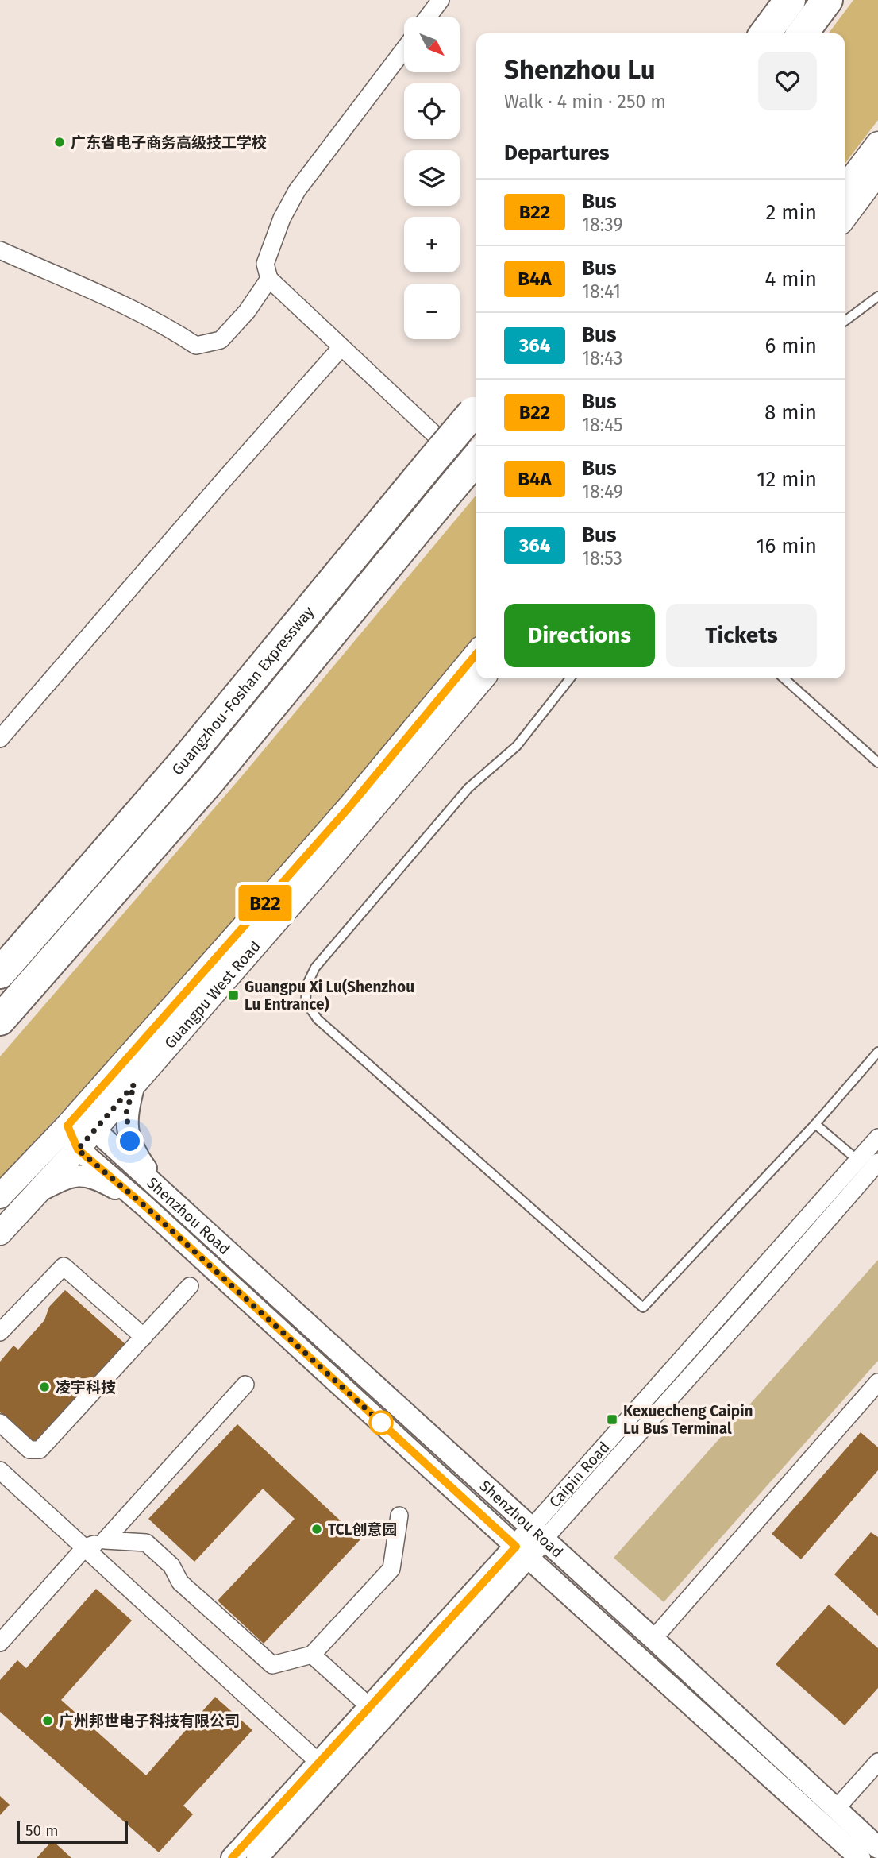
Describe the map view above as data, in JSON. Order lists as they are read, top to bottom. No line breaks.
{"streets":{"highway":["Guangzhou-Foshan Expressway"],"main road":["Guangpu West Road"],"street":["Shenzhou Road","Caipin Road"]},"crossings":[["Guangpu West Road","Shenzhou Road"],["Shenzhou Road","Caipin Road"]],"places":{"other":["广东省电子商务高级技工学校","凌宇科技","TCL创意园","广州邦世电子科技有限公司"],"transit":["Guangpu Xi Lu(Shenzhou Lu Entrance)","Kexuecheng Caipin Lu Bus Terminal"]},"lines":["bus line B22"],"scale_bar":"50 m","north":"bottom right","page":{"on_map":"B22","map_buttons":["+","−"],"heading":[["Shenzhou Lu","Walk · 4 min · 250 m"],"Departures"],"list":[{"mark":"B22","name":"Bus","note":"18:39","value":"2 min"},{"mark":"B4A","name":"Bus","note":"18:41","value":"4 min"},{"mark":"364","name":"Bus","note":"18:43","value":"6 min"},{"mark":"B22","name":"Bus","note":"18:45","value":"8 min"},{"mark":"B4A","name":"Bus","note":"18:49","value":"12 min"},{"mark":"364","name":"Bus","note":"18:53","value":"16 min"}],"buttons":["Directions","Tickets"],"scale":"50 m"}}
